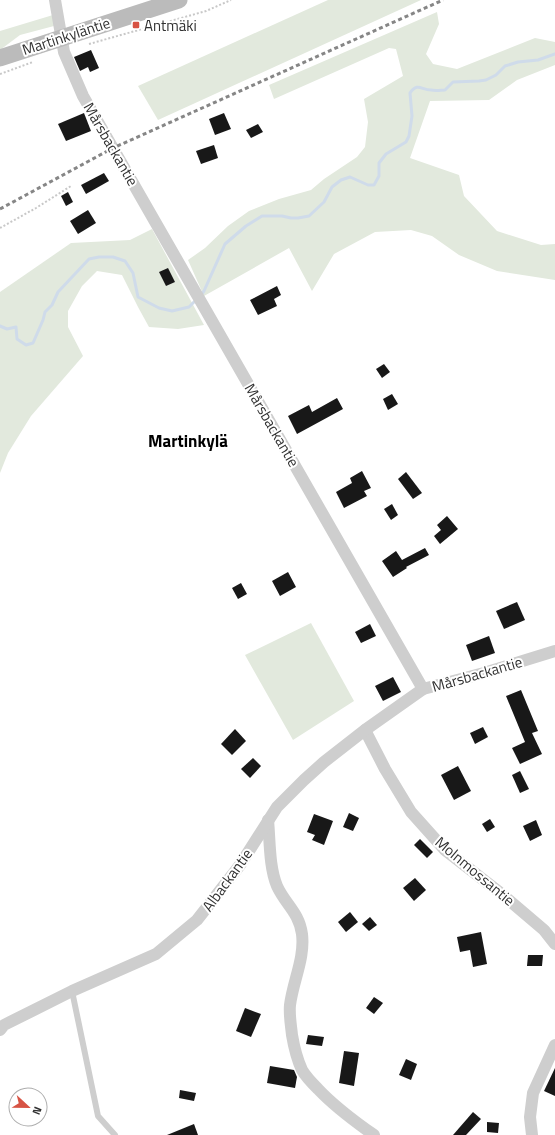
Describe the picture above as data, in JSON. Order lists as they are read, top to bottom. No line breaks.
{"streets":{"street":["Martinkyläntie","Mårsbackantie","Molnmossantie","Albackantie"]},"crossings":[["Martinkyläntie","Mårsbackantie"],["Mårsbackantie","Albackantie"],["Molnmossantie","Albackantie"]],"districts":["Martinkylä"],"places":{"transit":["Antmäki"]},"north":"right"}
